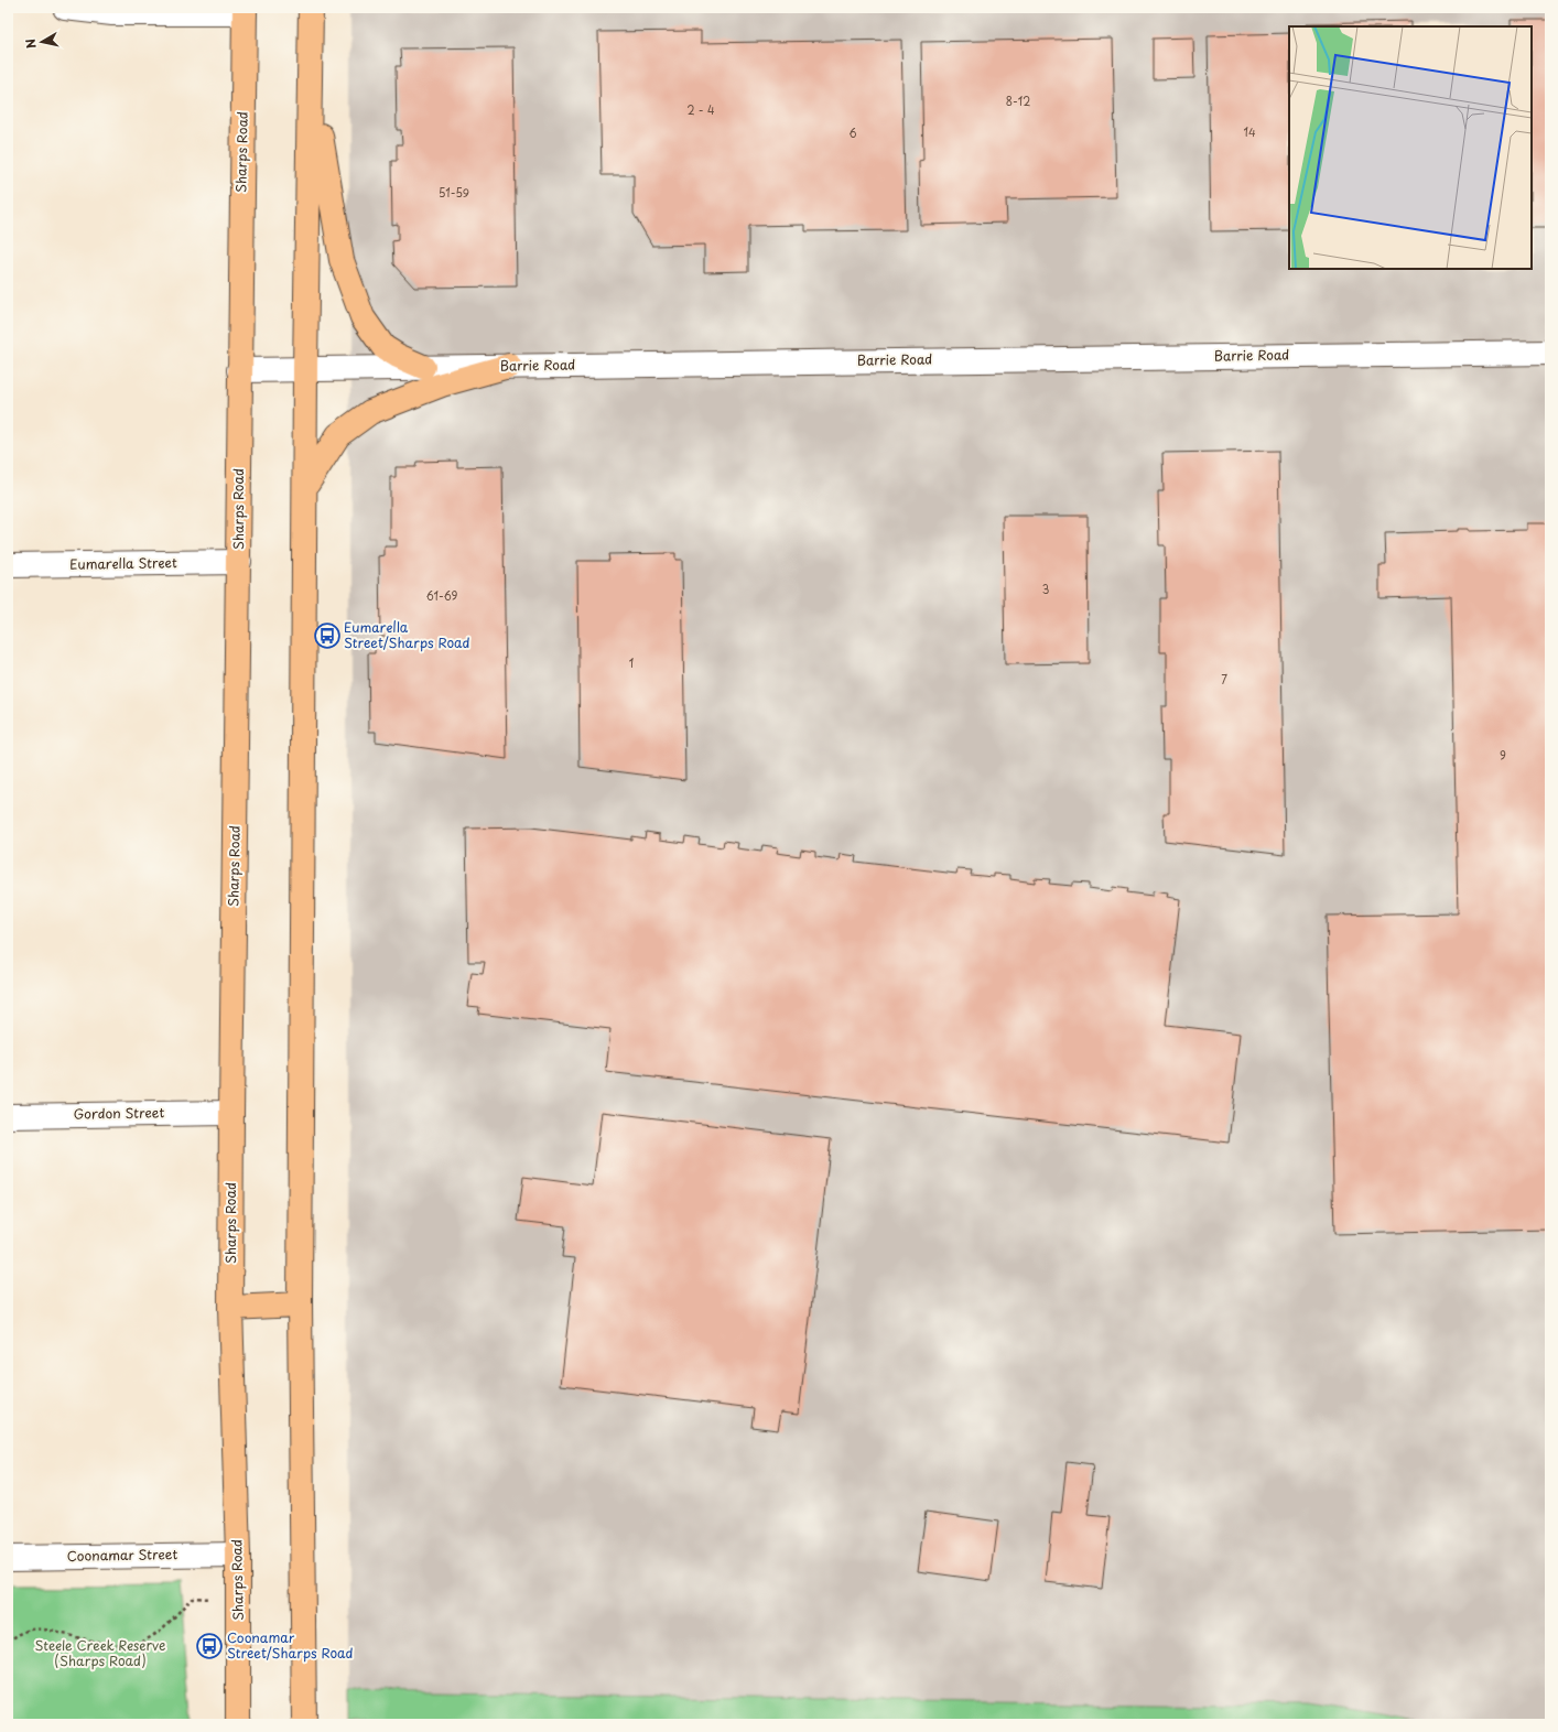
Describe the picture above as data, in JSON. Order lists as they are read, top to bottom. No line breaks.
{"streets":{"main road":["Sharps Road"],"street":["Barrie Road","Eumarella Street","Gordon Street","Coonamar Street"]},"crossings":[["Sharps Road","Barrie Road"],["Sharps Road","Eumarella Street"],["Sharps Road","Gordon Street"],["Sharps Road","Coonamar Street"]],"parks":["Steele Creek Reserve (Sharps Road)"],"places":{"bus stop":["Eumarella Street/Sharps Road","Coonamar Street/Sharps Road"]},"house_numbers":["8-12","2 - 4","14","6","51-59","3","61-69","1","7","9"],"north":"left"}
